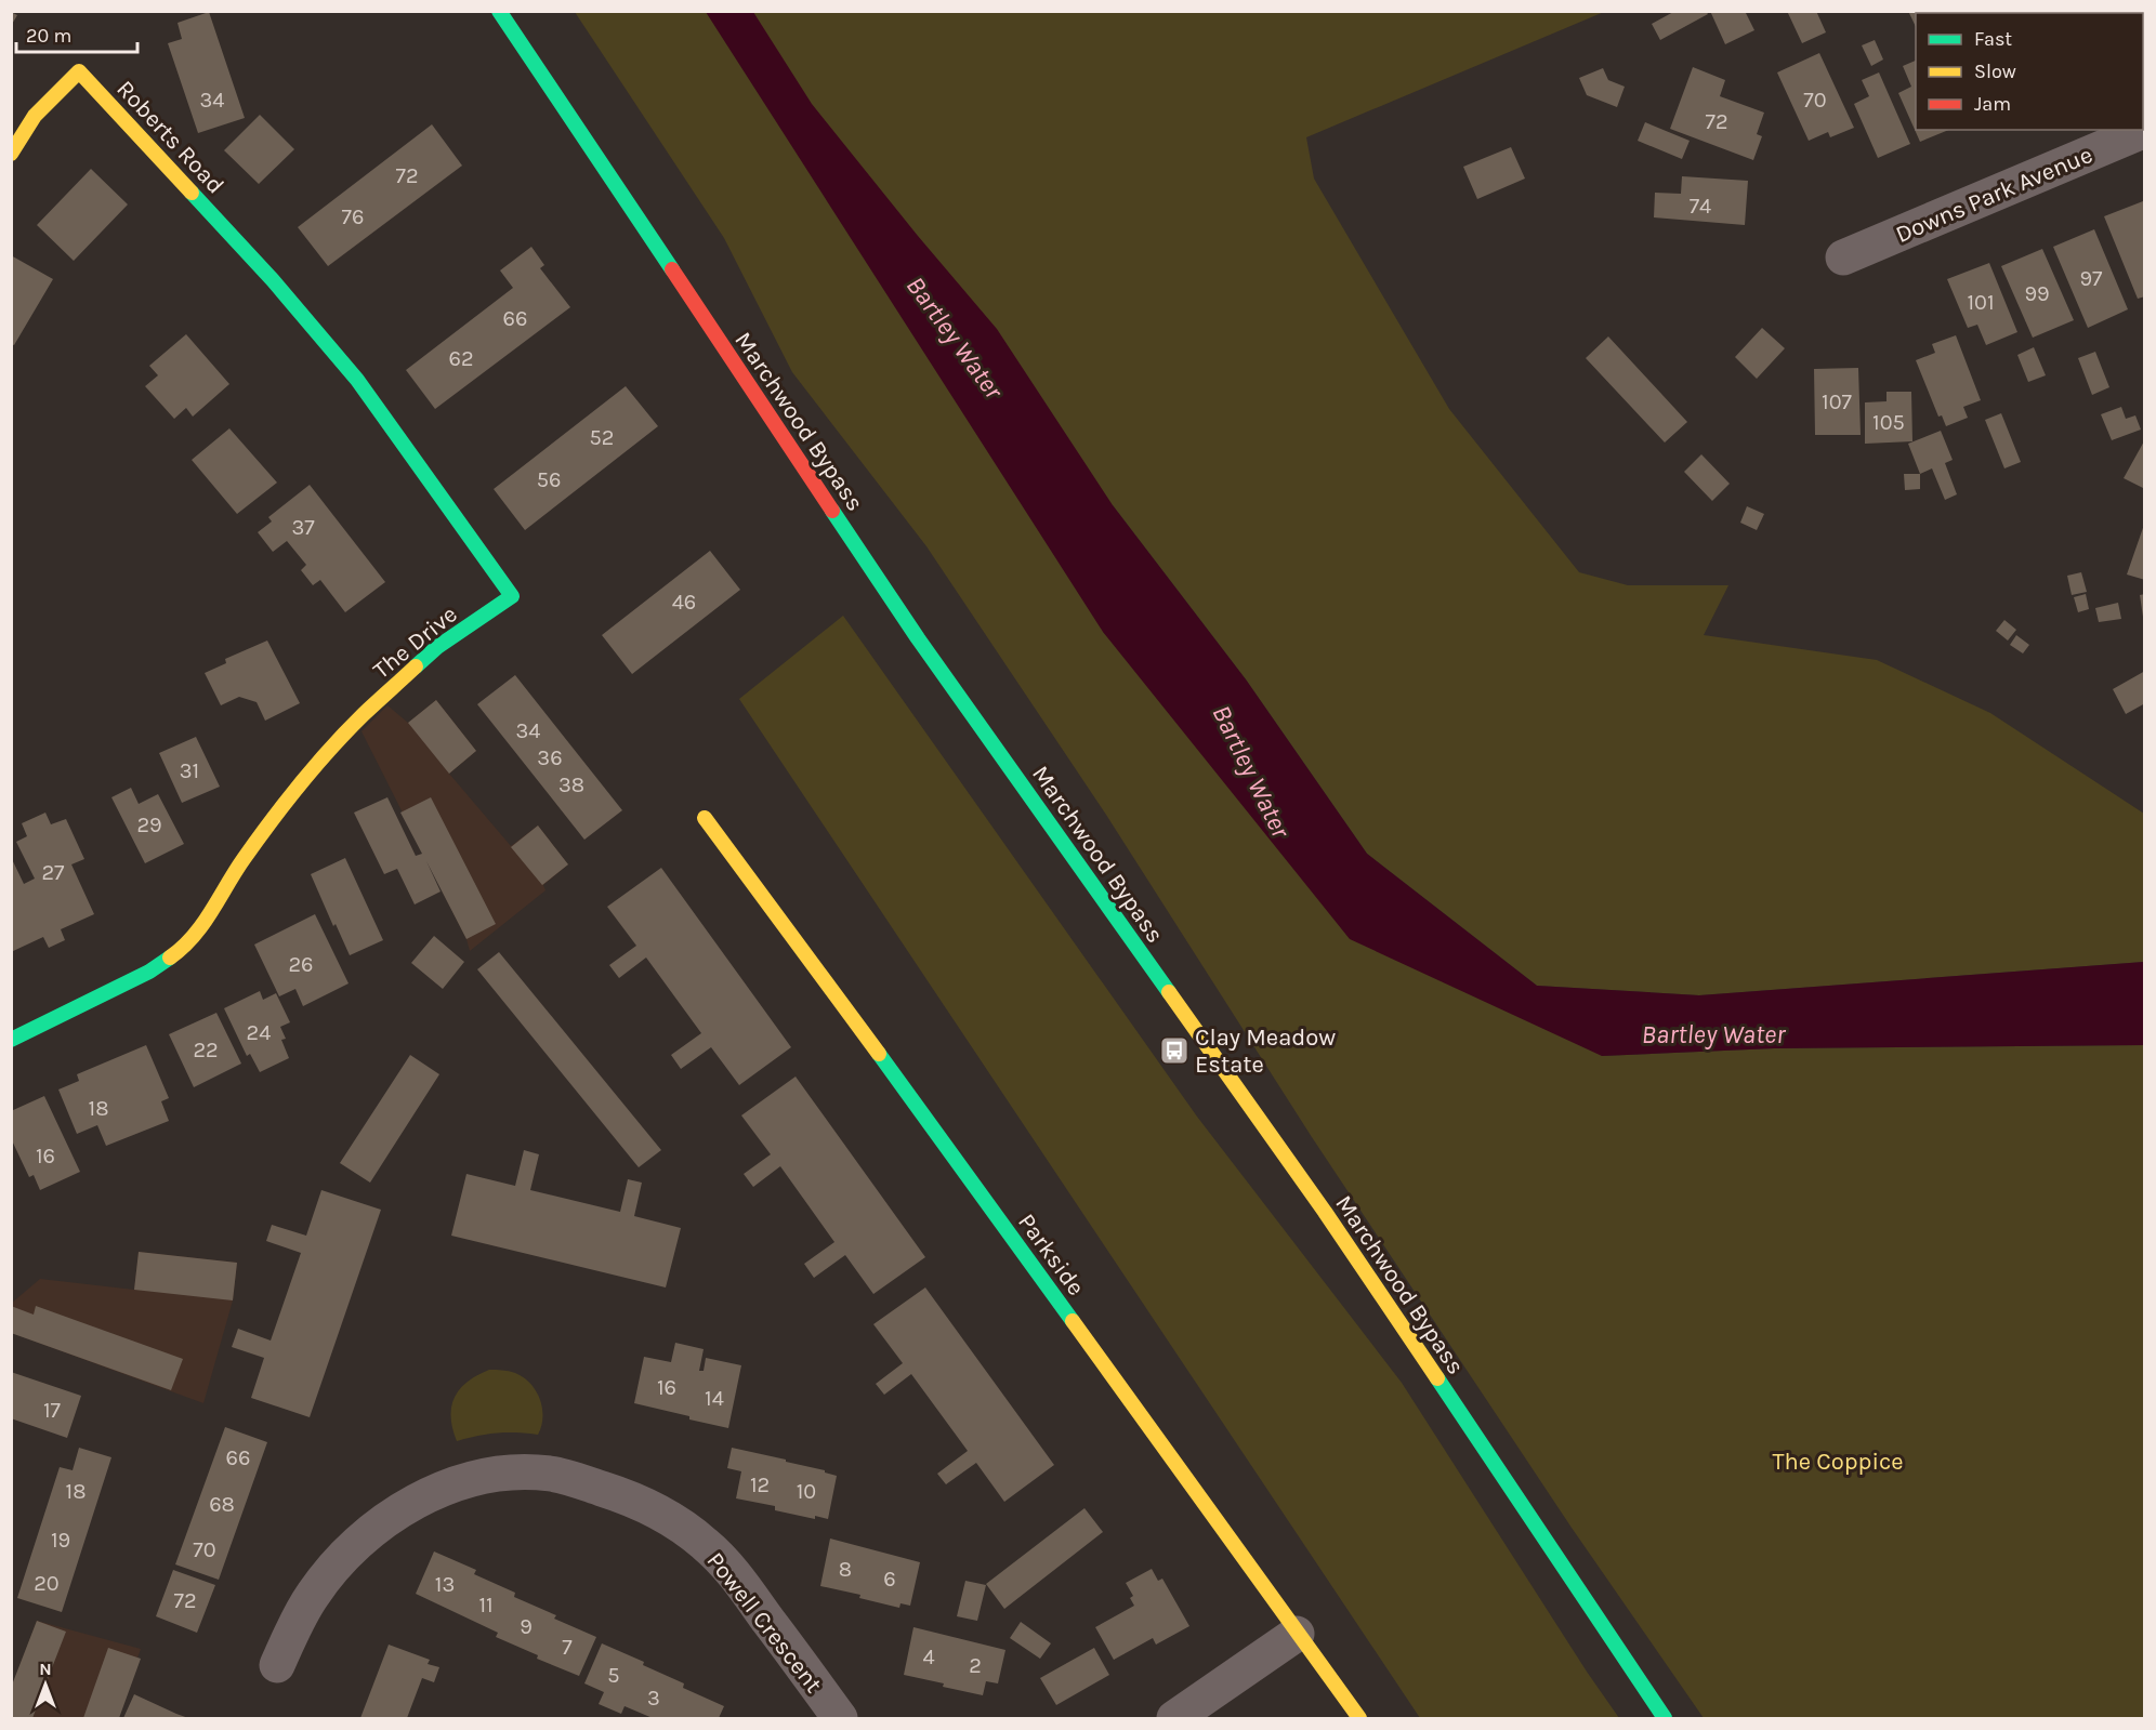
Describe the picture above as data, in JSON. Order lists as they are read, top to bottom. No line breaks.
{"streets":{"street":["Roberts Road","Downs Park Avenue","Marchwood Bypass","The Drive","Parkside","Powell Crescent"]},"crossings":[["Roberts Road","The Drive"]],"water":["Bartley Water"],"parks":["The Coppice"],"places":{"bus stop":["Clay Meadow Estate"]},"house_numbers":["34","70","72","72","74","76","97","99","101","66","62","107","105","52","56","37","46","34","36","31","38","29","27","26","24","22","18","16","16","14","17","66","12","18","10","68","19","70","8","6","20","13","72","11","9","7","4","2","5","3"],"legend":["Fast","Slow","Jam"],"scale_bar":"20 m","north":"top"}
